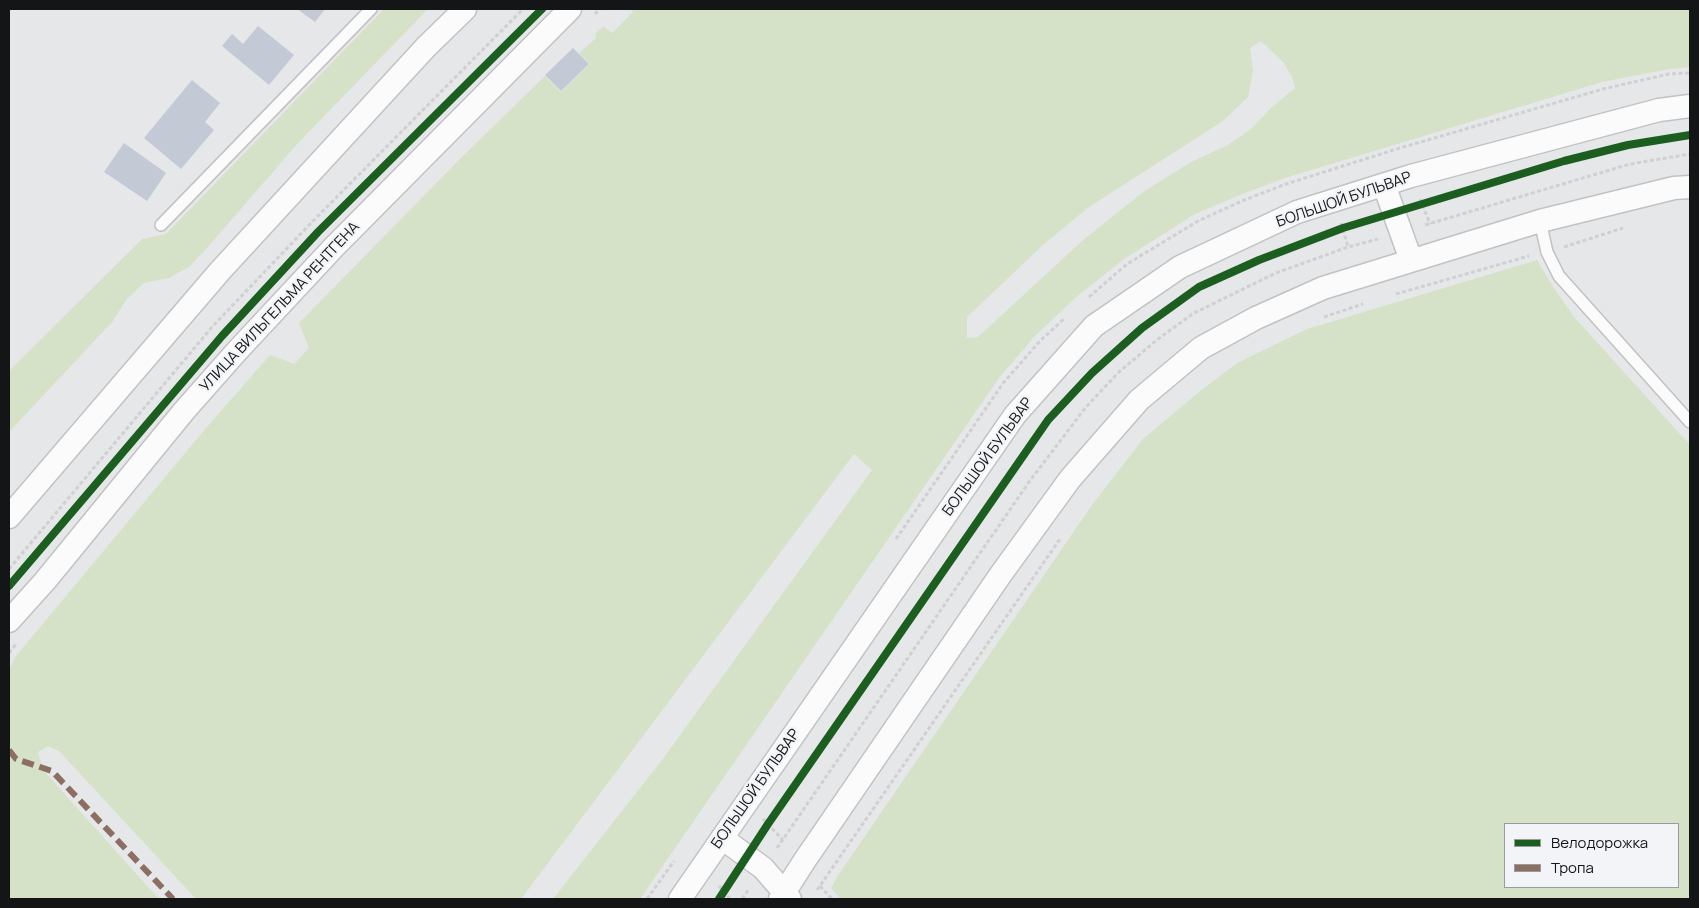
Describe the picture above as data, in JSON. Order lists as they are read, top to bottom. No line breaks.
{"streets":{"street":["БОЛЬШОЙ БУЛЬВАР","УЛИЦА ВИЛЬГЕЛЬМА РЕНТГЕНА"]},"legend":["Велодорожка","Тропа"]}
